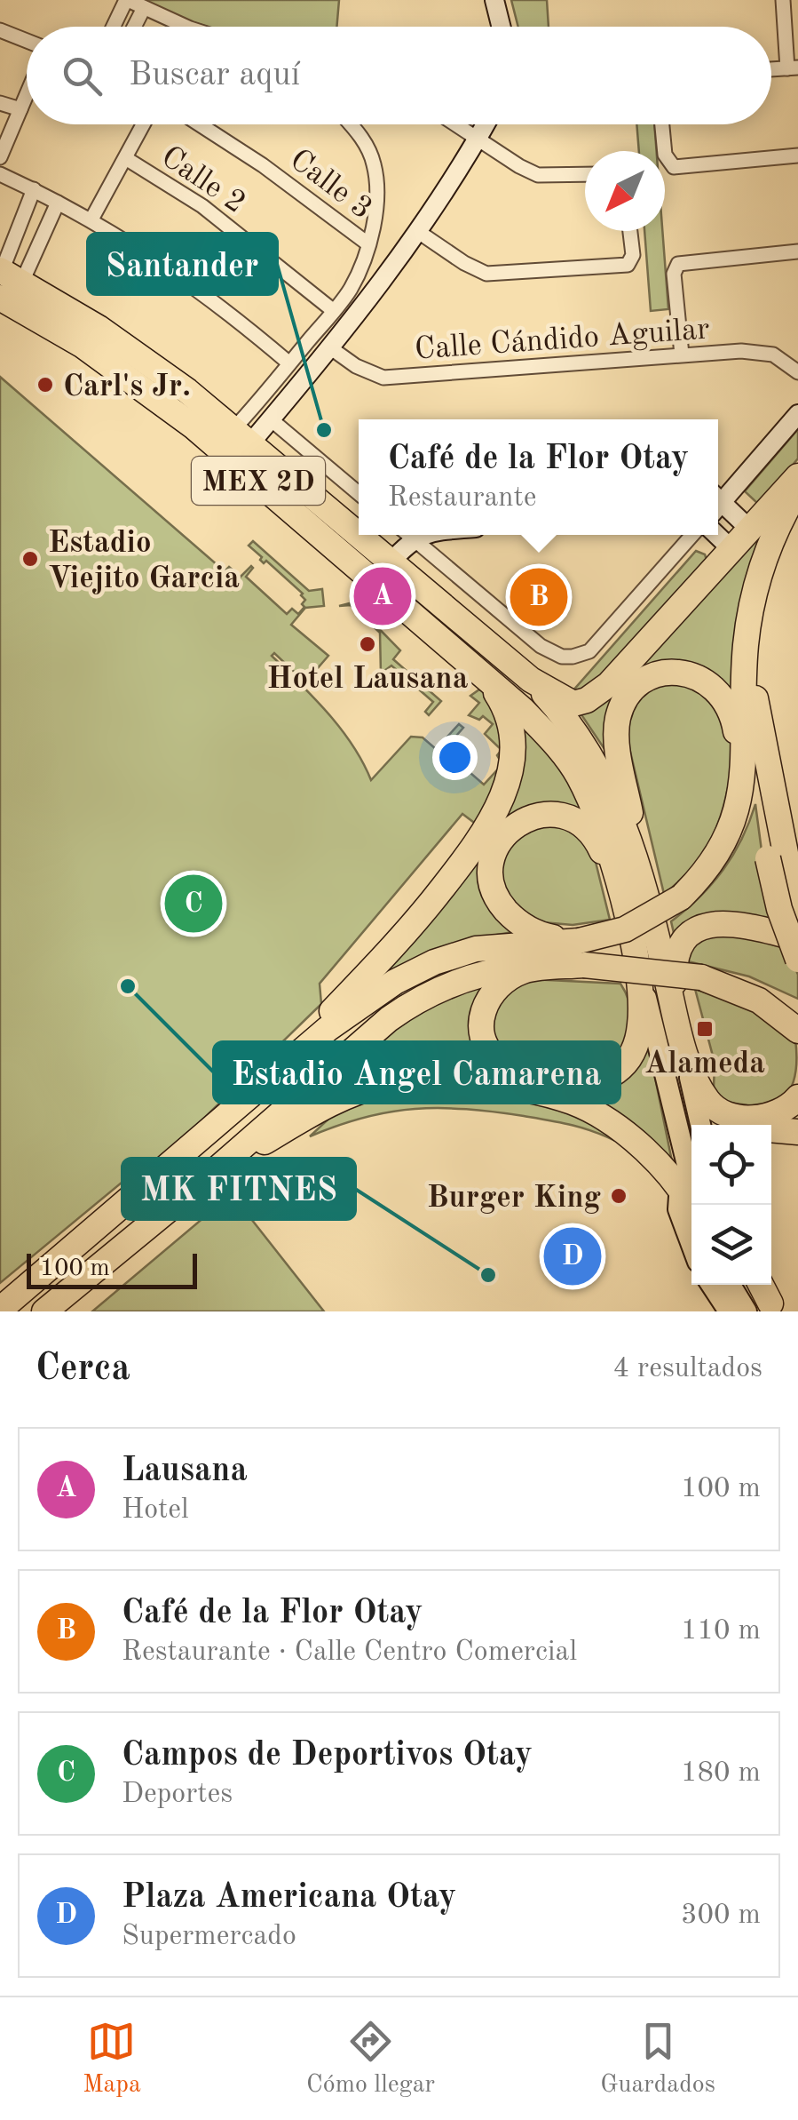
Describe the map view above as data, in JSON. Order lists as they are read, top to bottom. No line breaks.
{"streets":{"highway":["MEX 2D"],"street":["Calle 2","Calle 3","Calle Cándido Aguilar"]},"places":{"other":["Carl's Jr.","Santander","Estadio Viejito Garcia","Hotel Lausana","Estadio Angel Camarena","Burger King","MK FITNES"],"transit":["Alameda"]},"scale_bar":"100 m","north":"bottom left","page":{"search":"Buscar aquí","popup":["Café de la Flor Otay","Restaurante"],"pins":["A","B","C","D"],"scale":"100 m","heading":["Cerca","4 resultados"],"list":[{"mark":"A","name":"Lausana","note":"Hotel","value":"100 m"},{"mark":"B","name":"Café de la Flor Otay","note":"Restaurante · Calle Centro Comercial","value":"110 m"},{"mark":"C","name":"Campos de Deportivos Otay","note":"Deportes","value":"180 m"},{"mark":"D","name":"Plaza Americana Otay","note":"Supermercado","value":"300 m"}],"nav":["Mapa","Cómo llegar","Guardados"]}}
